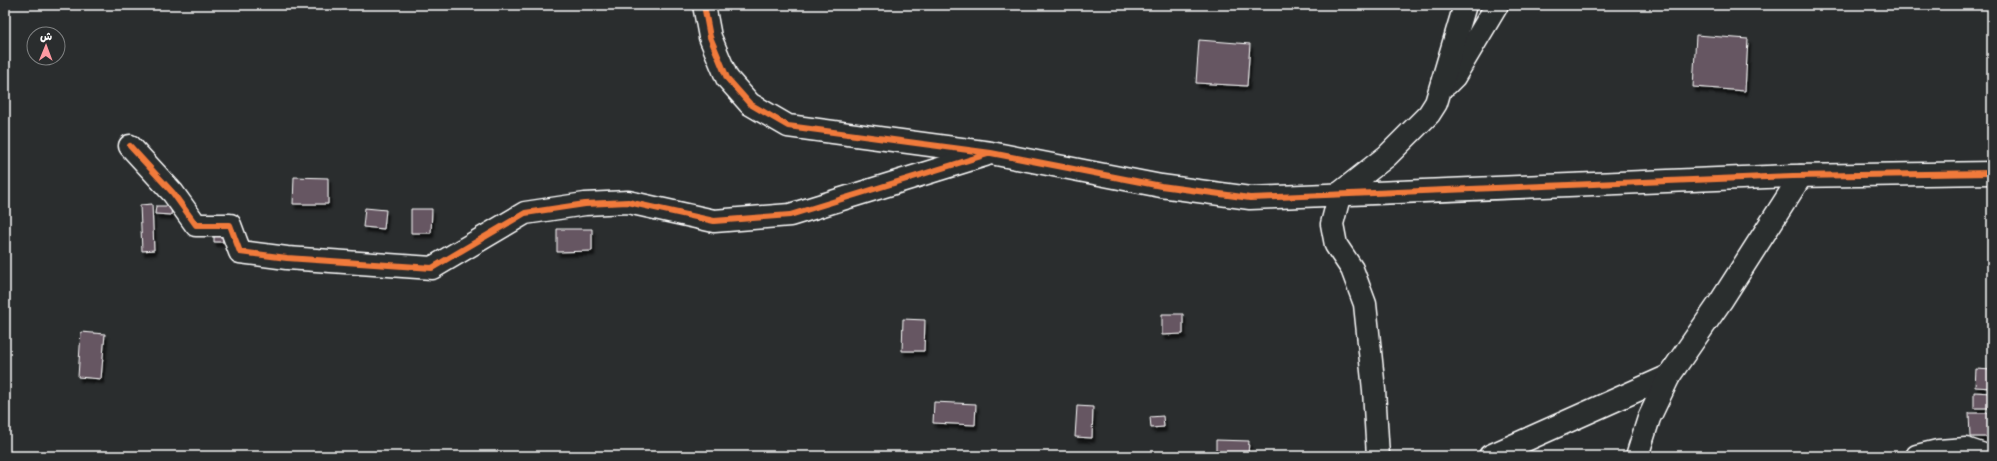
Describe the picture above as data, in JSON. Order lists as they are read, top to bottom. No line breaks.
{"north":"top"}
